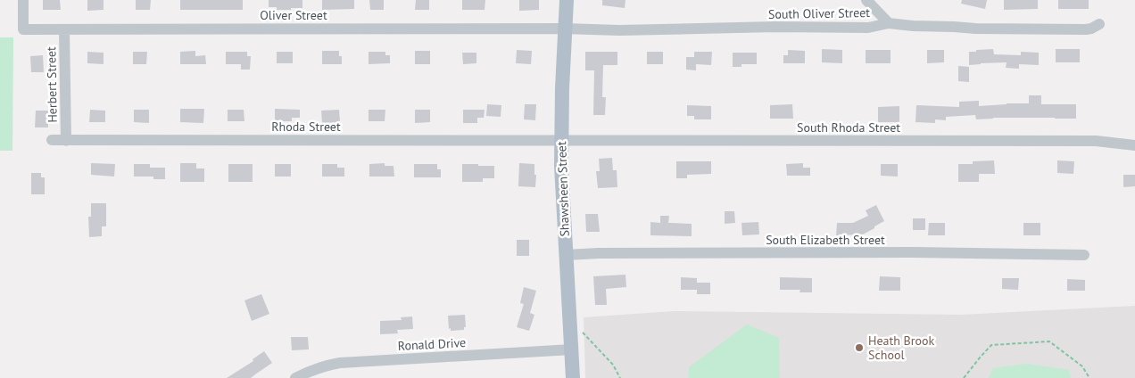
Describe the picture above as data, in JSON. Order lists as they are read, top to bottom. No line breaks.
{"streets":{"main road":["Shawsheen Street"],"street":["South Oliver Street","Oliver Street","Herbert Street","Rhoda Street","South Rhoda Street","South Elizabeth Street","Ronald Drive"]},"crossings":[["South Oliver Street","Oliver Street"],["South Oliver Street","Shawsheen Street"],["Oliver Street","Herbert Street"],["Oliver Street","Shawsheen Street"],["Herbert Street","Rhoda Street"],["Rhoda Street","South Rhoda Street"],["Rhoda Street","Shawsheen Street"],["South Rhoda Street","Shawsheen Street"],["Shawsheen Street","South Elizabeth Street"],["Shawsheen Street","Ronald Drive"]],"places":["Heath Brook School"]}
